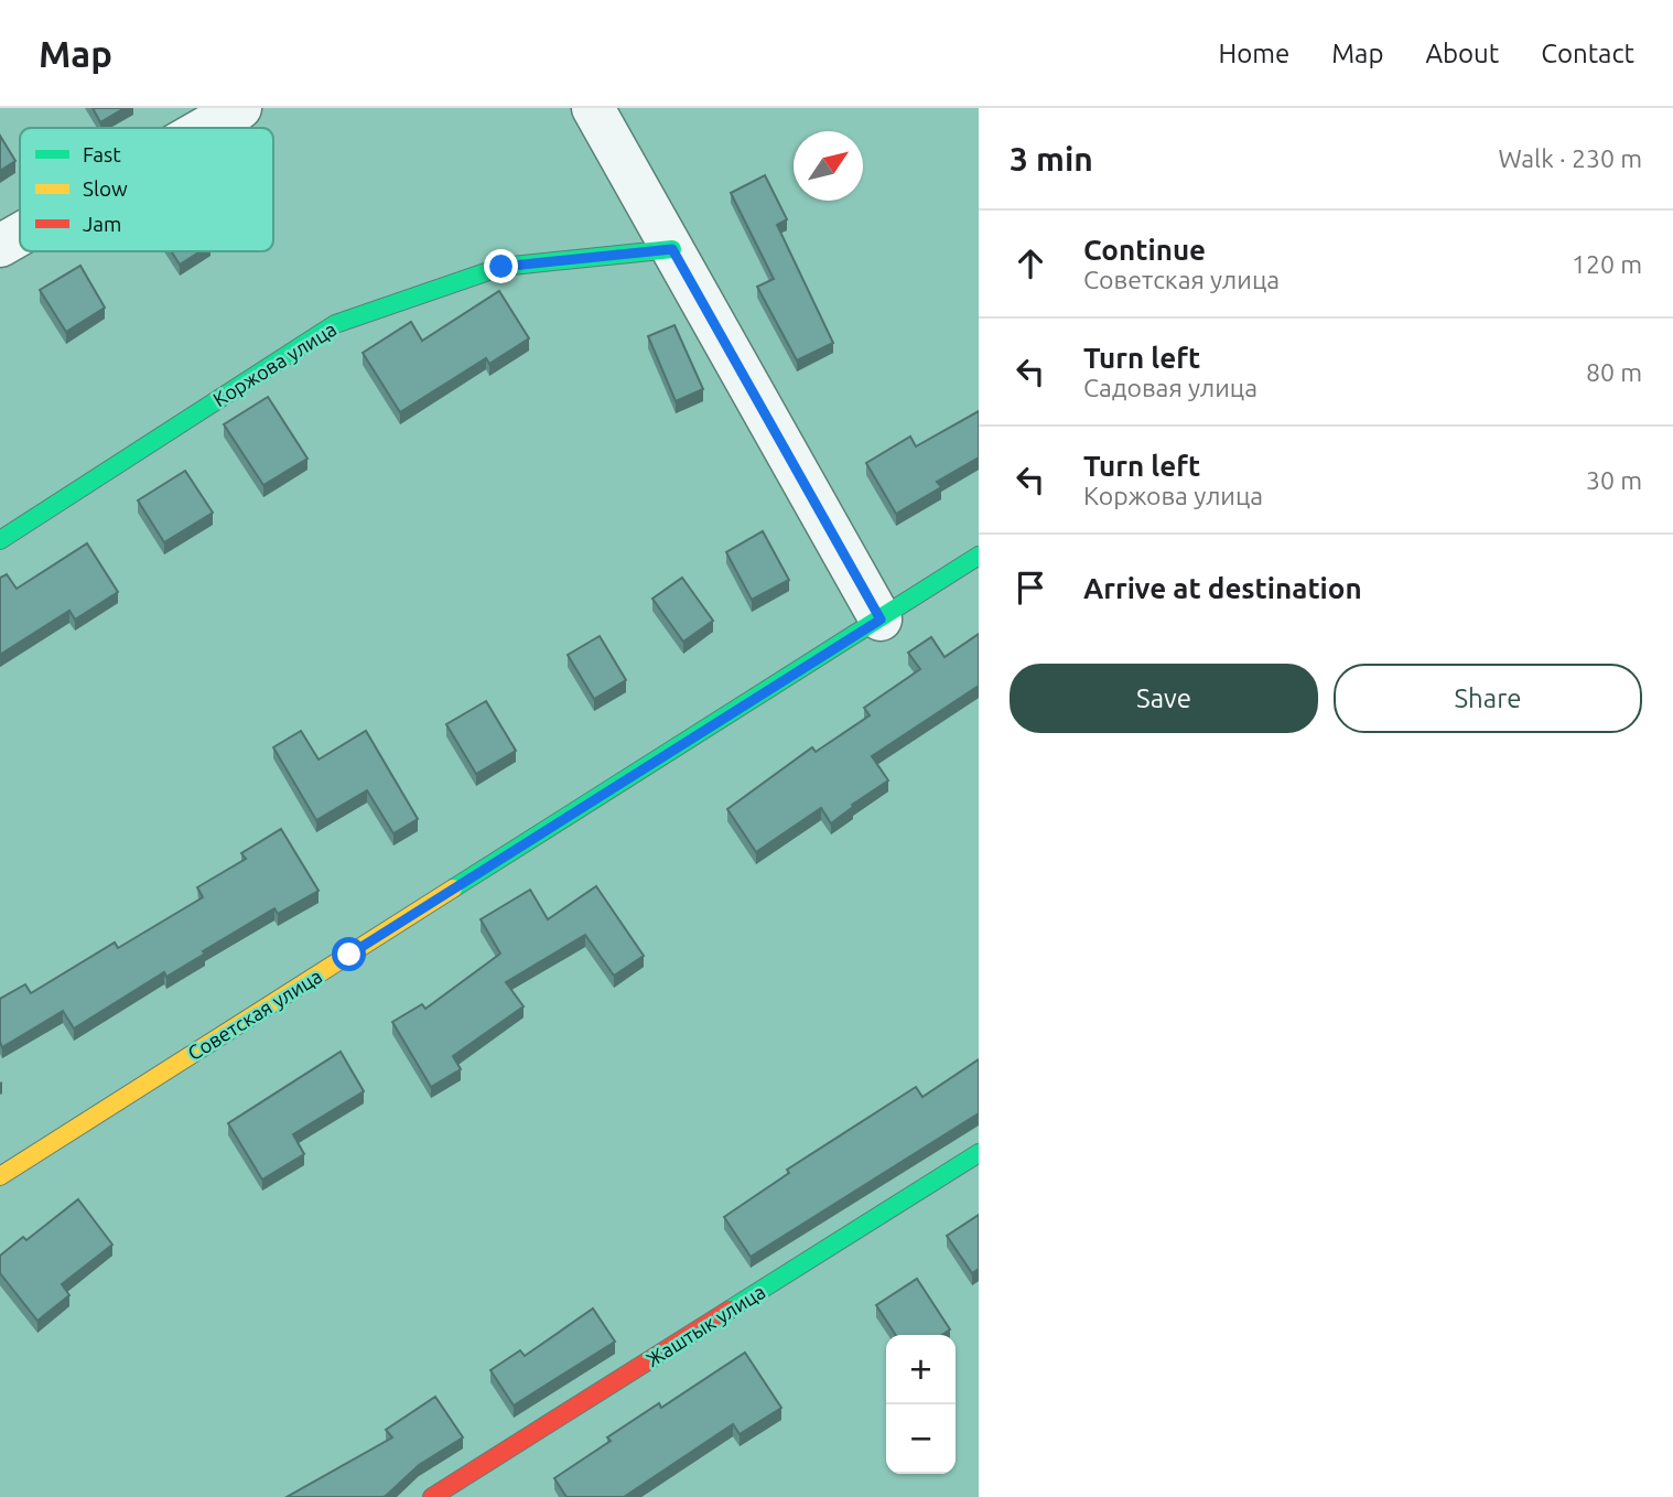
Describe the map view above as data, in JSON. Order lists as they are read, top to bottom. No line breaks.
{"streets":{"street":["Коржова улица","Советская улица","Жаштык улица"]},"legend":["Fast","Slow","Jam"],"north":"top right","page":{"header":"Map","nav":["Home","Map","About","Contact"],"heading":["3 min","Walk · 230 m"],"list":[["Continue","Советская улица","120 m"],["Turn left","Садовая улица","80 m"],["Turn left","Коржова улица","30 m"],"Arrive at destination"],"buttons":["Save","Share"],"map_buttons":["+","−"]}}
